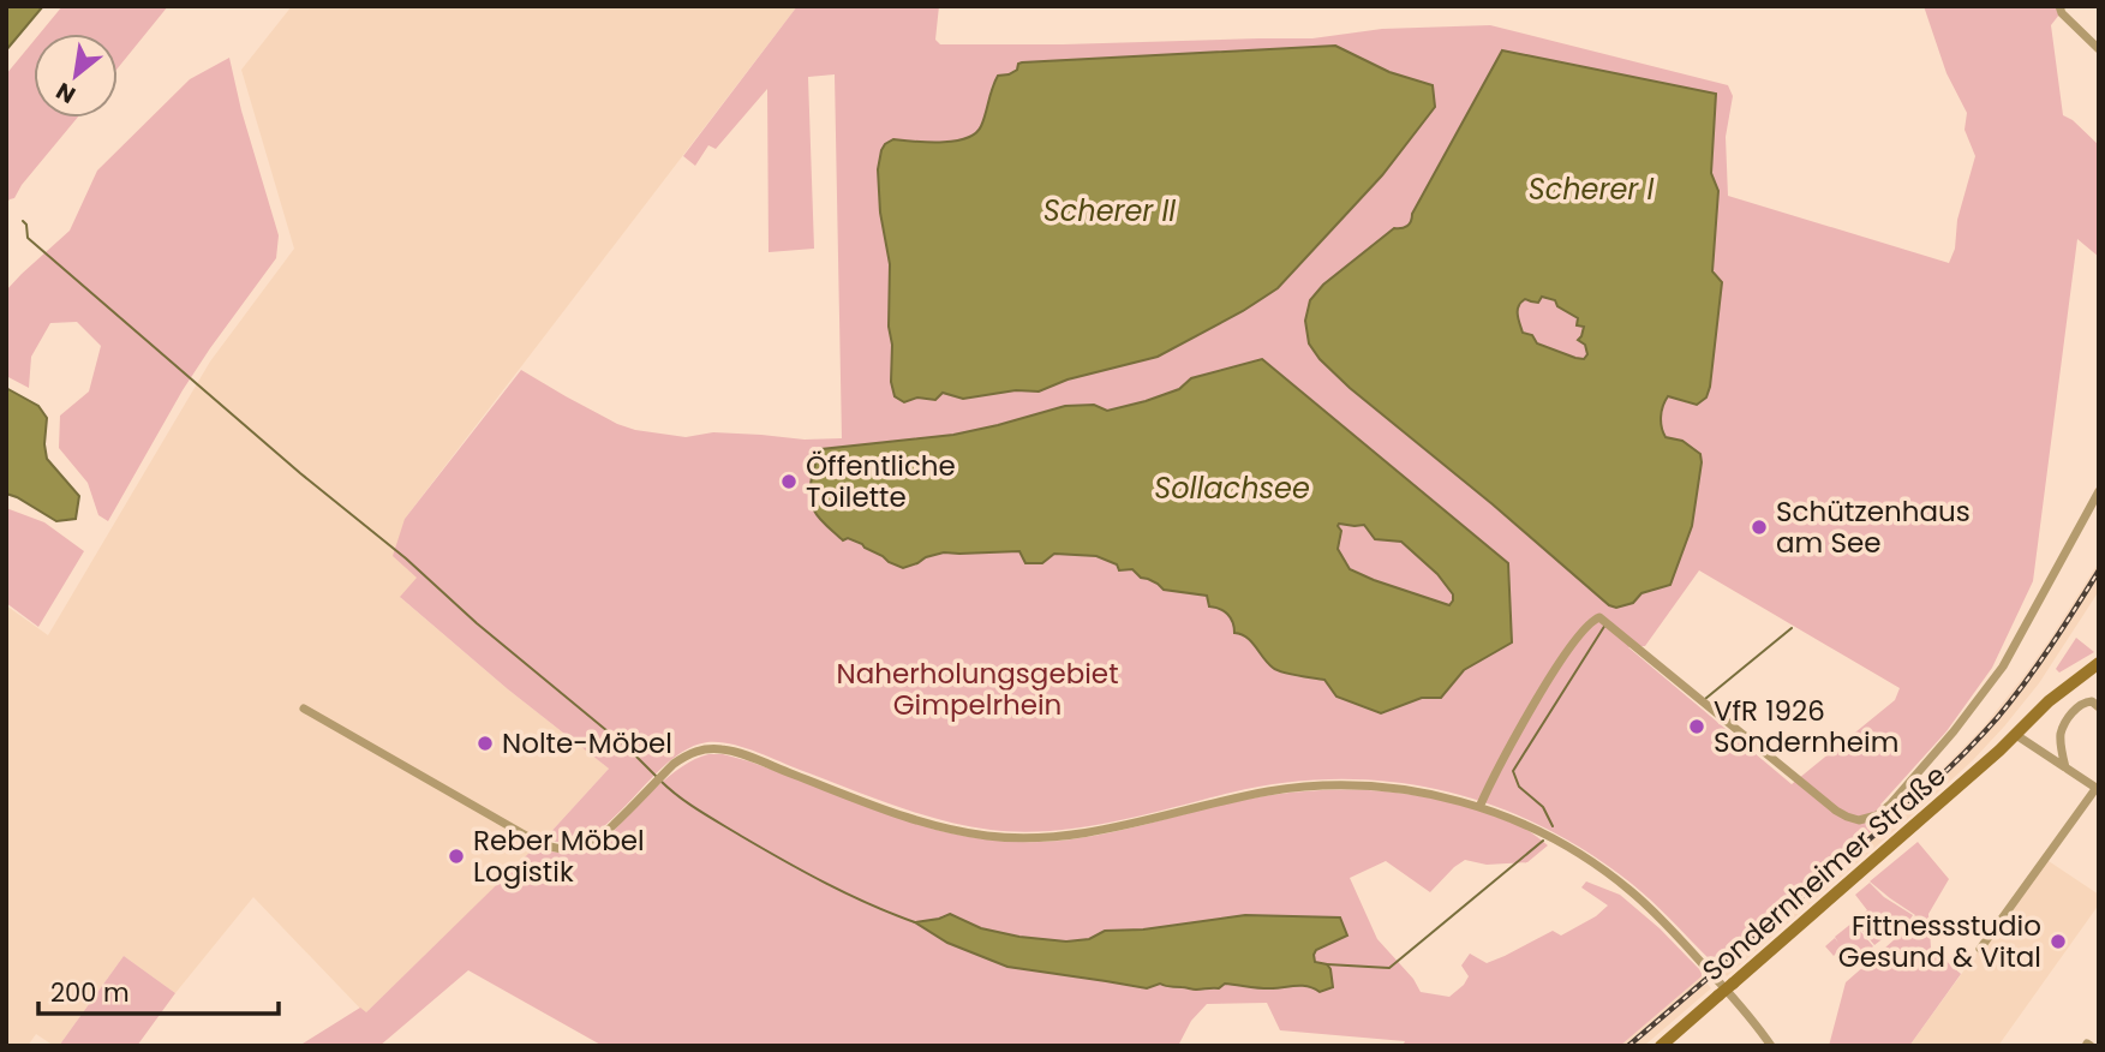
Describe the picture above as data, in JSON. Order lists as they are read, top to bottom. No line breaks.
{"streets":{"main road":["Sondernheimer Straße"]},"water":["Scherer I","Scherer II","Sollachsee"],"parks":["Naherholungsgebiet Gimpelrhein"],"places":["Öffentliche Toilette","Schützenhaus am See","VfR 1926 Sondernheim","Nolte-Möbel","Reber Möbel Logistik","Fittnessstudio Gesund & Vital"],"scale_bar":"200 m","north":"bottom left"}
